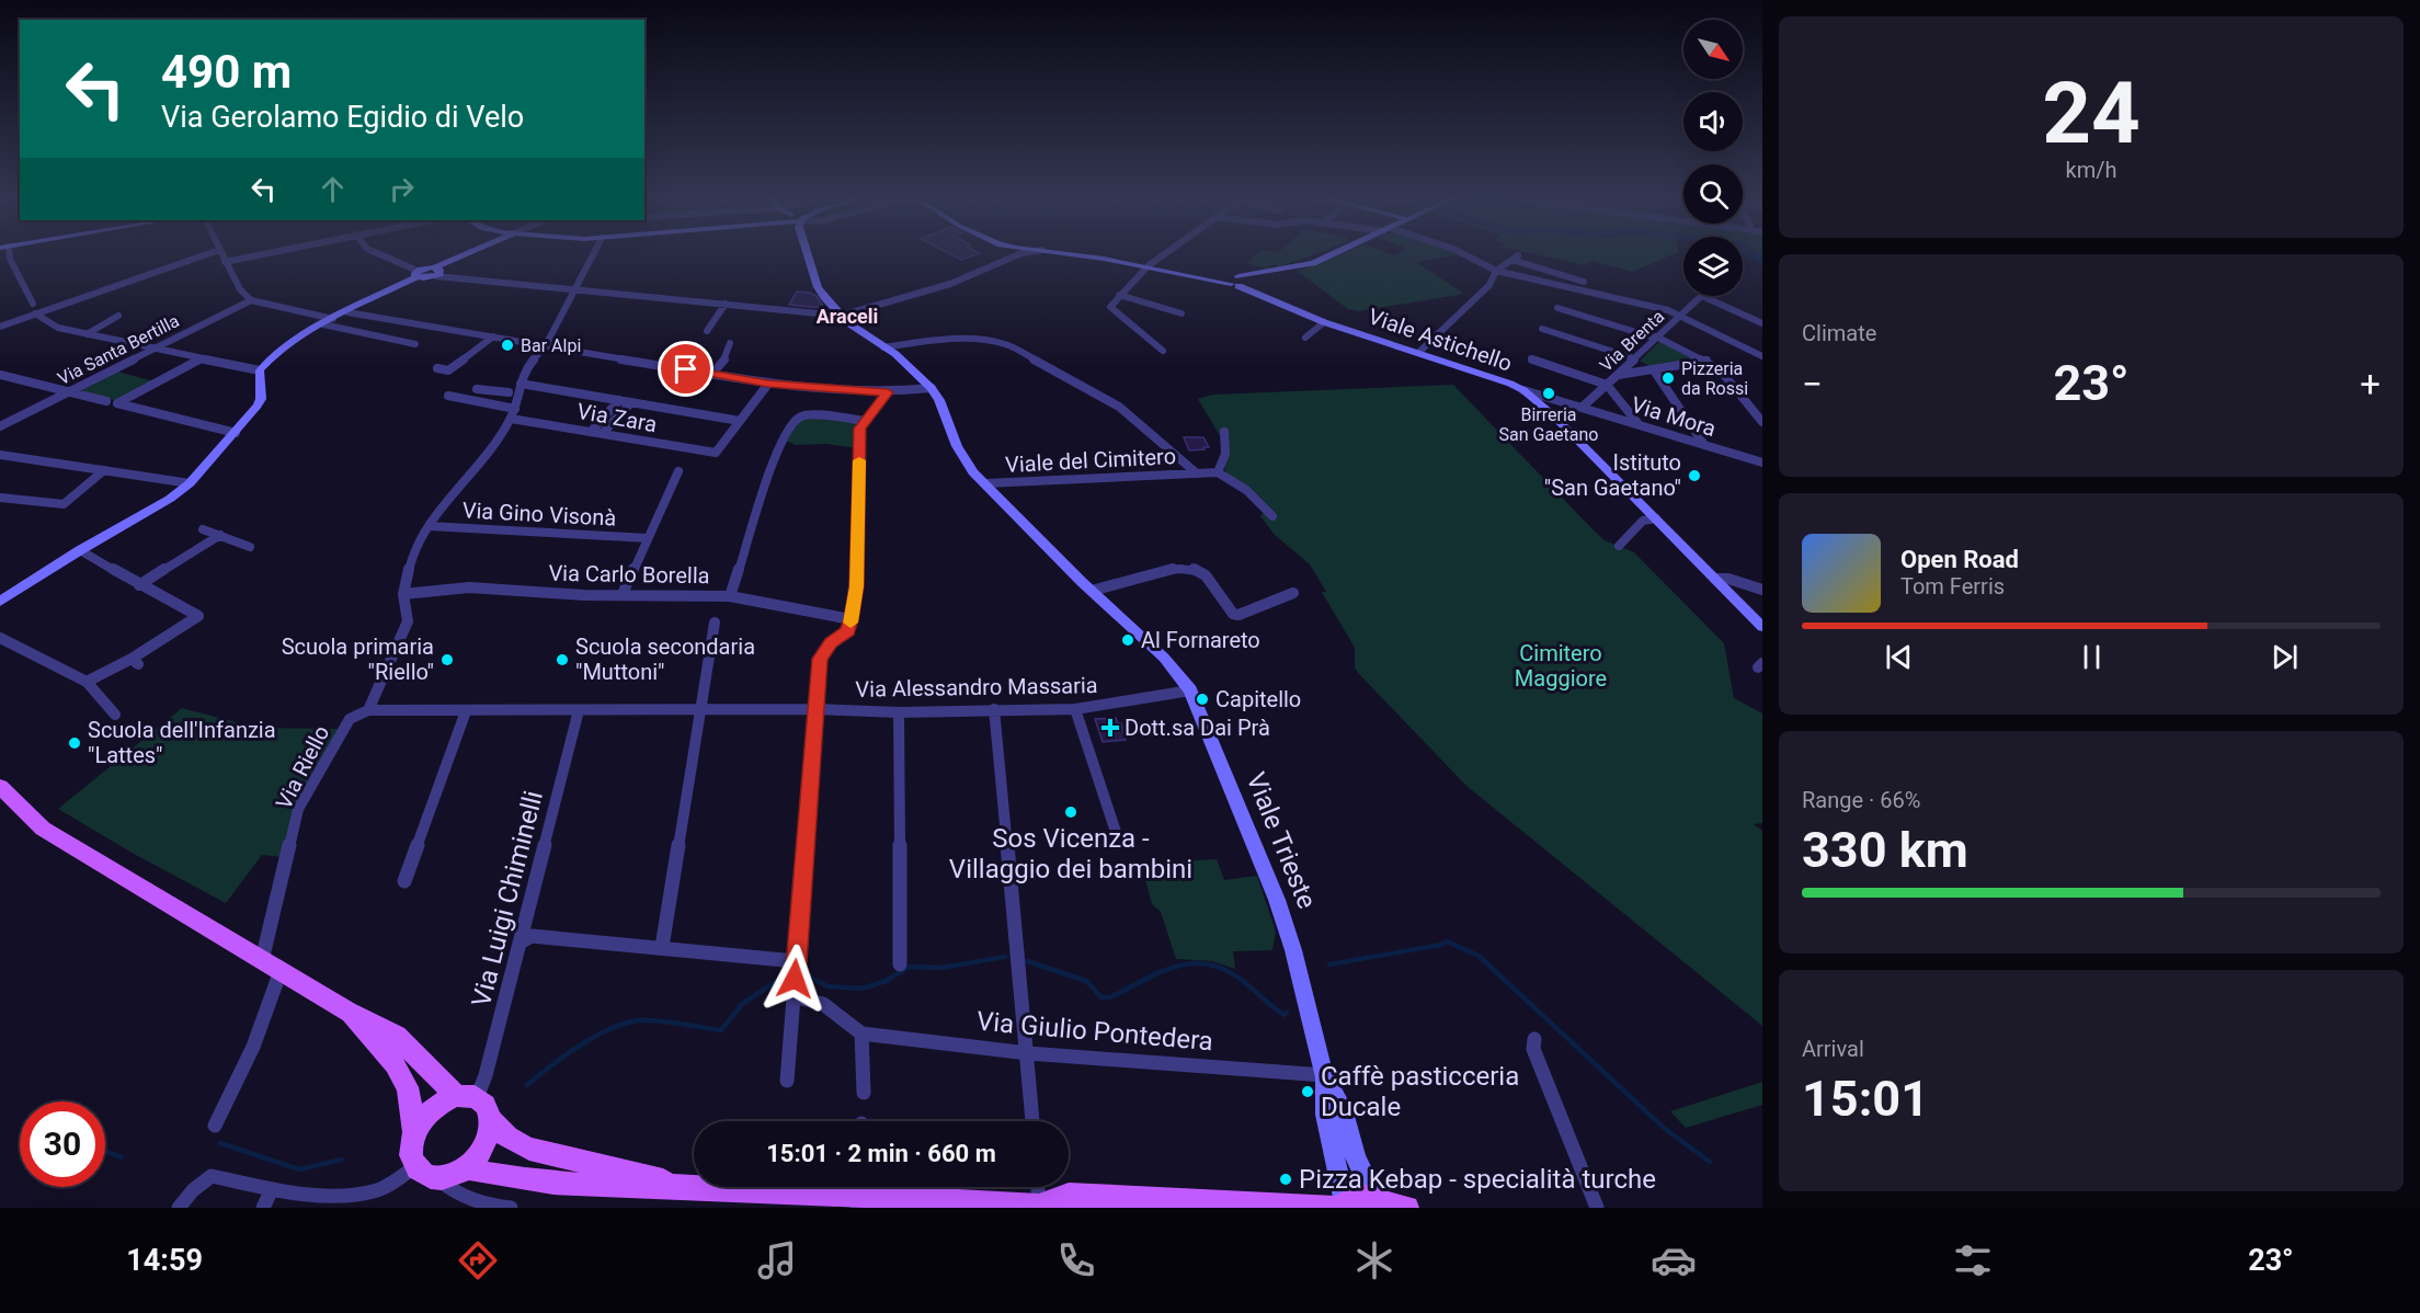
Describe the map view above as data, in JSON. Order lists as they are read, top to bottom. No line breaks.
{"streets":{"street":["Viale Astichello","Via Brenta","Via Santa Bertilla","Via Mora","Via Zara","Viale del Cimitero","Via Gino Visonà","Via Carlo Borella","Via Alessandro Massaria","Via Riello","Viale Trieste","Via Luigi Chiminelli","Via Giulio Pontedera"]},"crossings":[["Viale Astichello","Via Mora"],["Via Brenta","Via Mora"],["Via Zara","Via Riello"],["Viale del Cimitero","Viale Trieste"],["Via Gino Visonà","Via Riello"],["Via Carlo Borella","Via Riello"],["Via Alessandro Massaria","Via Riello"],["Via Alessandro Massaria","Viale Trieste"],["Via Alessandro Massaria","Via Luigi Chiminelli"],["Viale Trieste","Via Giulio Pontedera"]],"districts":["Araceli"],"parks":["Cimitero Maggiore"],"places":{"other":["Bar Alpi","Pizzeria da Rossi","Birreria San Gaetano","Istituto \"San Gaetano\"","Al Fornareto","Scuola primaria \"Riello\"","Scuola secondaria \"Muttoni\"","Capitello","Scuola dell'Infanzia \"Lattes\"","Sos Vicenza - Villaggio dei bambini","Caffè pasticceria Ducale","Pizza Kebap - specialità turche"],"health":["Dott.sa Dai Prà"]},"north":"bottom right","page":{"tile":[["24","km/h"],"Climate",["Range · 66%","330 km"],["Arrival","15:01"]],"turn":["490 m","Via Gerolamo Egidio di Velo"],"heat":["−","23°","+"],"song":["Open Road","Tom Ferris"],"limit":"30","trip":"15:01 · 2 min · 660 m","tabs":["14:59","23°"]}}
